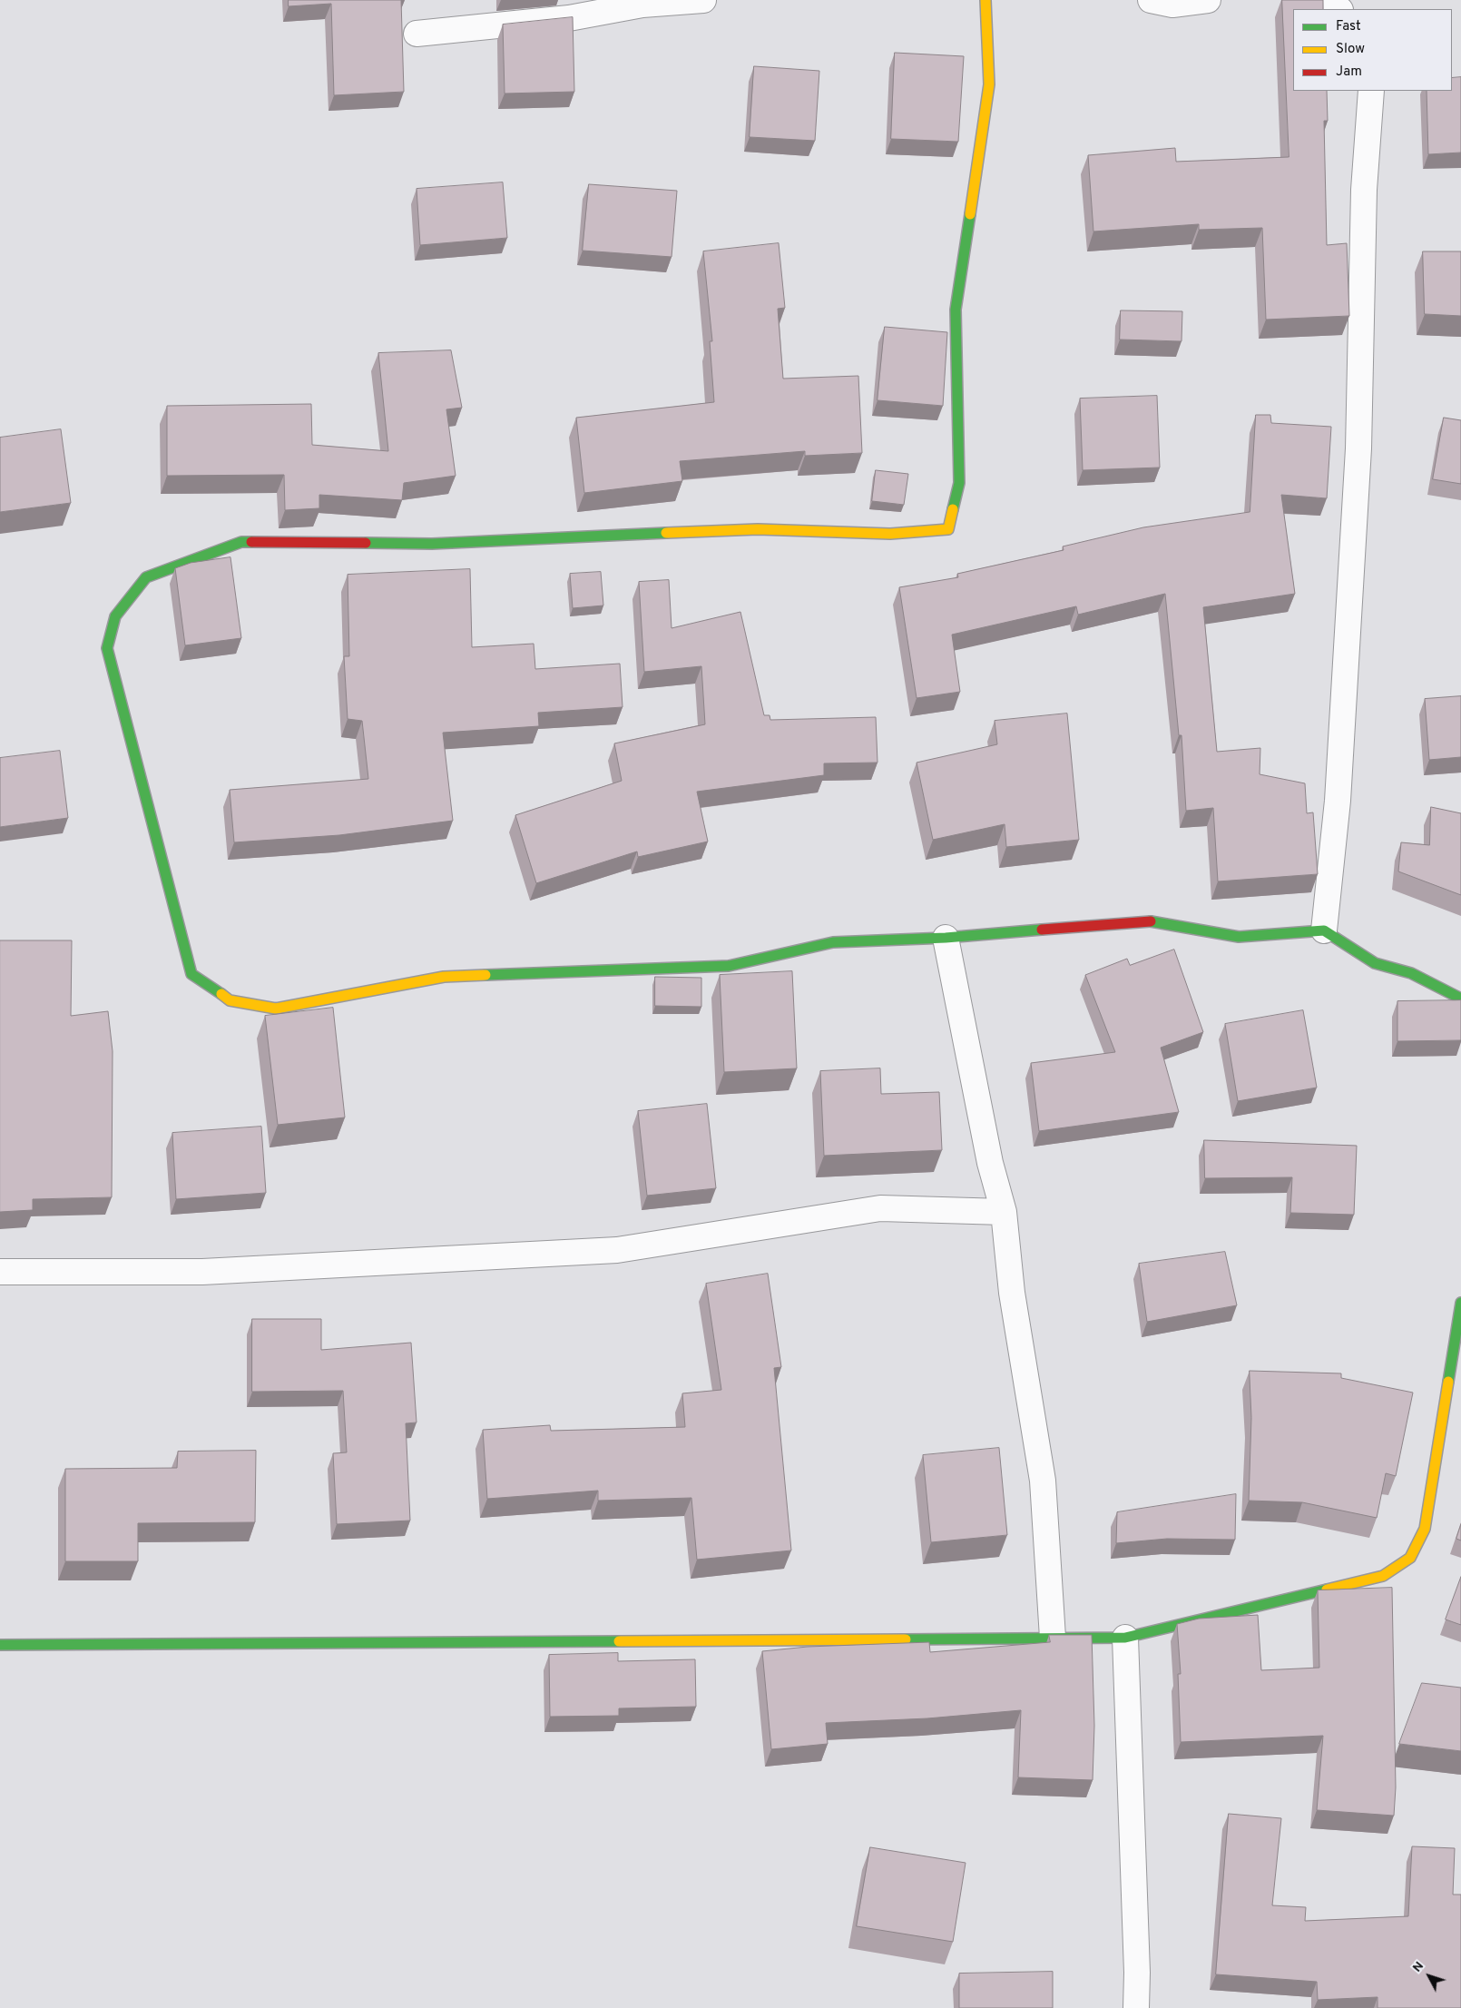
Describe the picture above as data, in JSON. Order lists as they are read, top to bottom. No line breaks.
{"legend":["Fast","Slow","Jam"],"north":"top left"}
